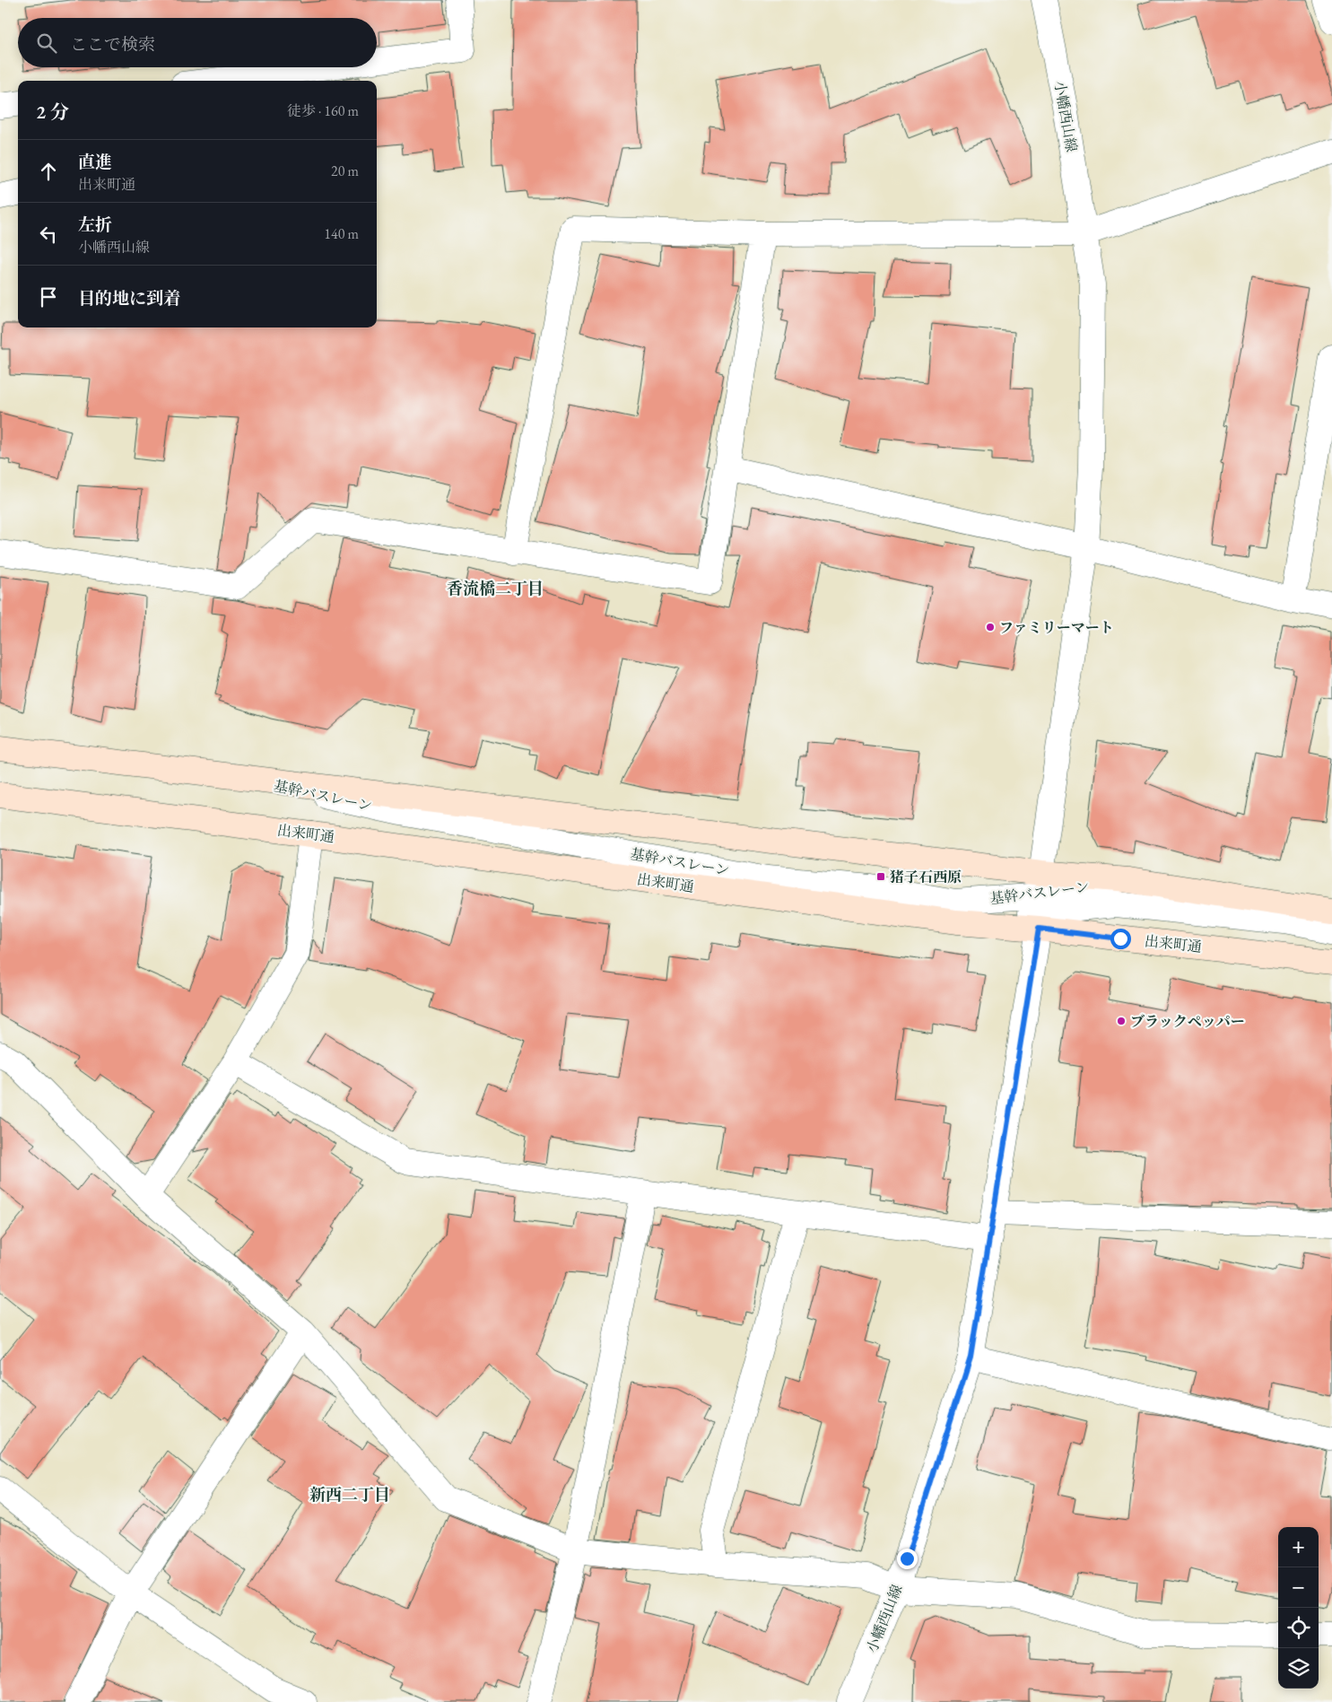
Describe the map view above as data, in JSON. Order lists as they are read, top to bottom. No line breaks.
{"streets":{"main road":["出来町通"],"street":["小幡西山線","基幹バスレーン"]},"crossings":[["小幡西山線","基幹バスレーン"],["小幡西山線","出来町通"],["基幹バスレーン","出来町通"]],"districts":["香流橋二丁目","新西二丁目"],"places":{"other":["ファミリーマート","ブラックペッパー"],"transit":["猪子石西原"]},"page":{"search":"ここで検索","heading":["2 分","徒歩 · 160 m"],"list":[["直進","出来町通","20 m"],["左折","小幡西山線","140 m"],"目的地に到着"],"map_buttons":["+","−"]}}
